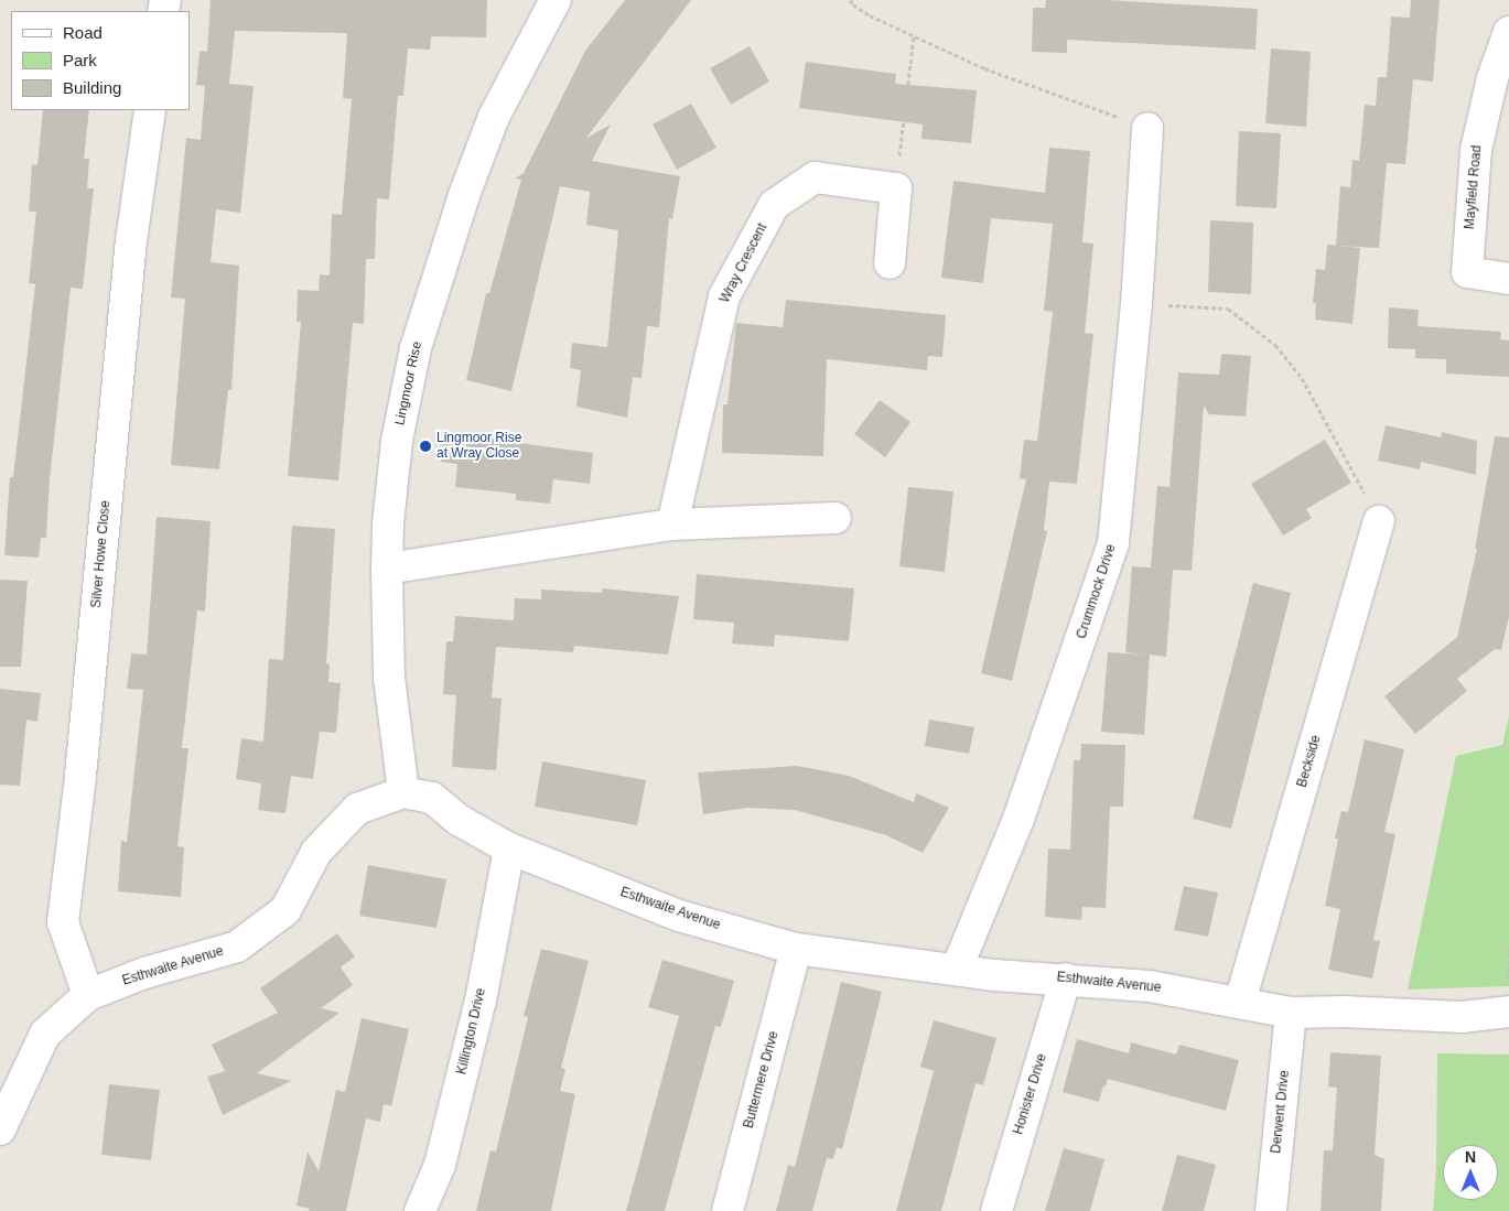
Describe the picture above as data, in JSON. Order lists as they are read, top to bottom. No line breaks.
{"streets":{"street":["Mayfield Road","Wray Crescent","Lingmoor Rise","Silver Howe Close","Crummock Drive","Beckside","Esthwaite Avenue","Killington Drive","Buttermere Drive","Honister Drive","Derwent Drive"]},"crossings":[["Lingmoor Rise","Esthwaite Avenue"],["Silver Howe Close","Esthwaite Avenue"],["Crummock Drive","Esthwaite Avenue"],["Beckside","Esthwaite Avenue"],["Esthwaite Avenue","Killington Drive"],["Esthwaite Avenue","Buttermere Drive"],["Esthwaite Avenue","Honister Drive"],["Esthwaite Avenue","Derwent Drive"]],"places":["Lingmoor Rise at Wray Close"],"legend":["Road","Park","Building"],"north":"top"}
